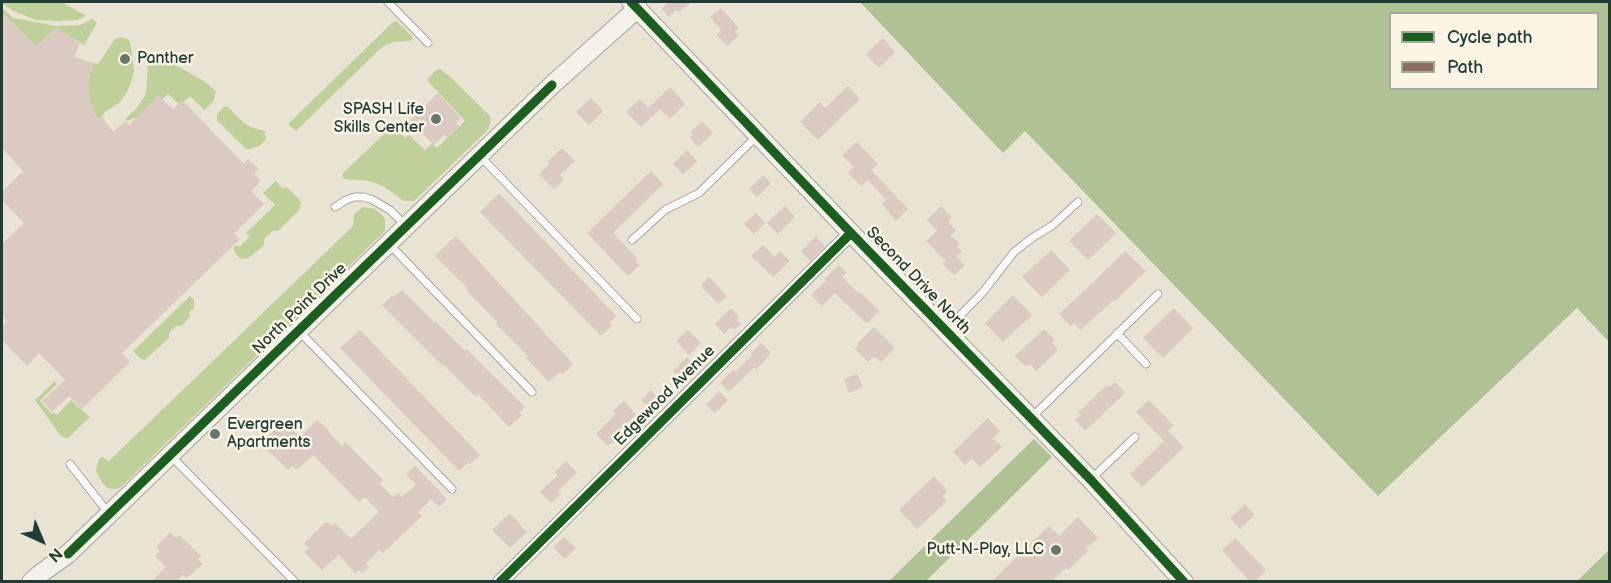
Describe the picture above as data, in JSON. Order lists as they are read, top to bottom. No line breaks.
{"streets":{"street":["Second Drive North","North Point Drive","Edgewood Avenue"]},"crossings":[["Second Drive North","North Point Drive"],["Second Drive North","Edgewood Avenue"]],"places":["Panther","SPASH Life Skills Center","Evergreen Apartments","Putt-N-Play, LLC"],"legend":["Cycle path","Path"],"north":"bottom right"}
